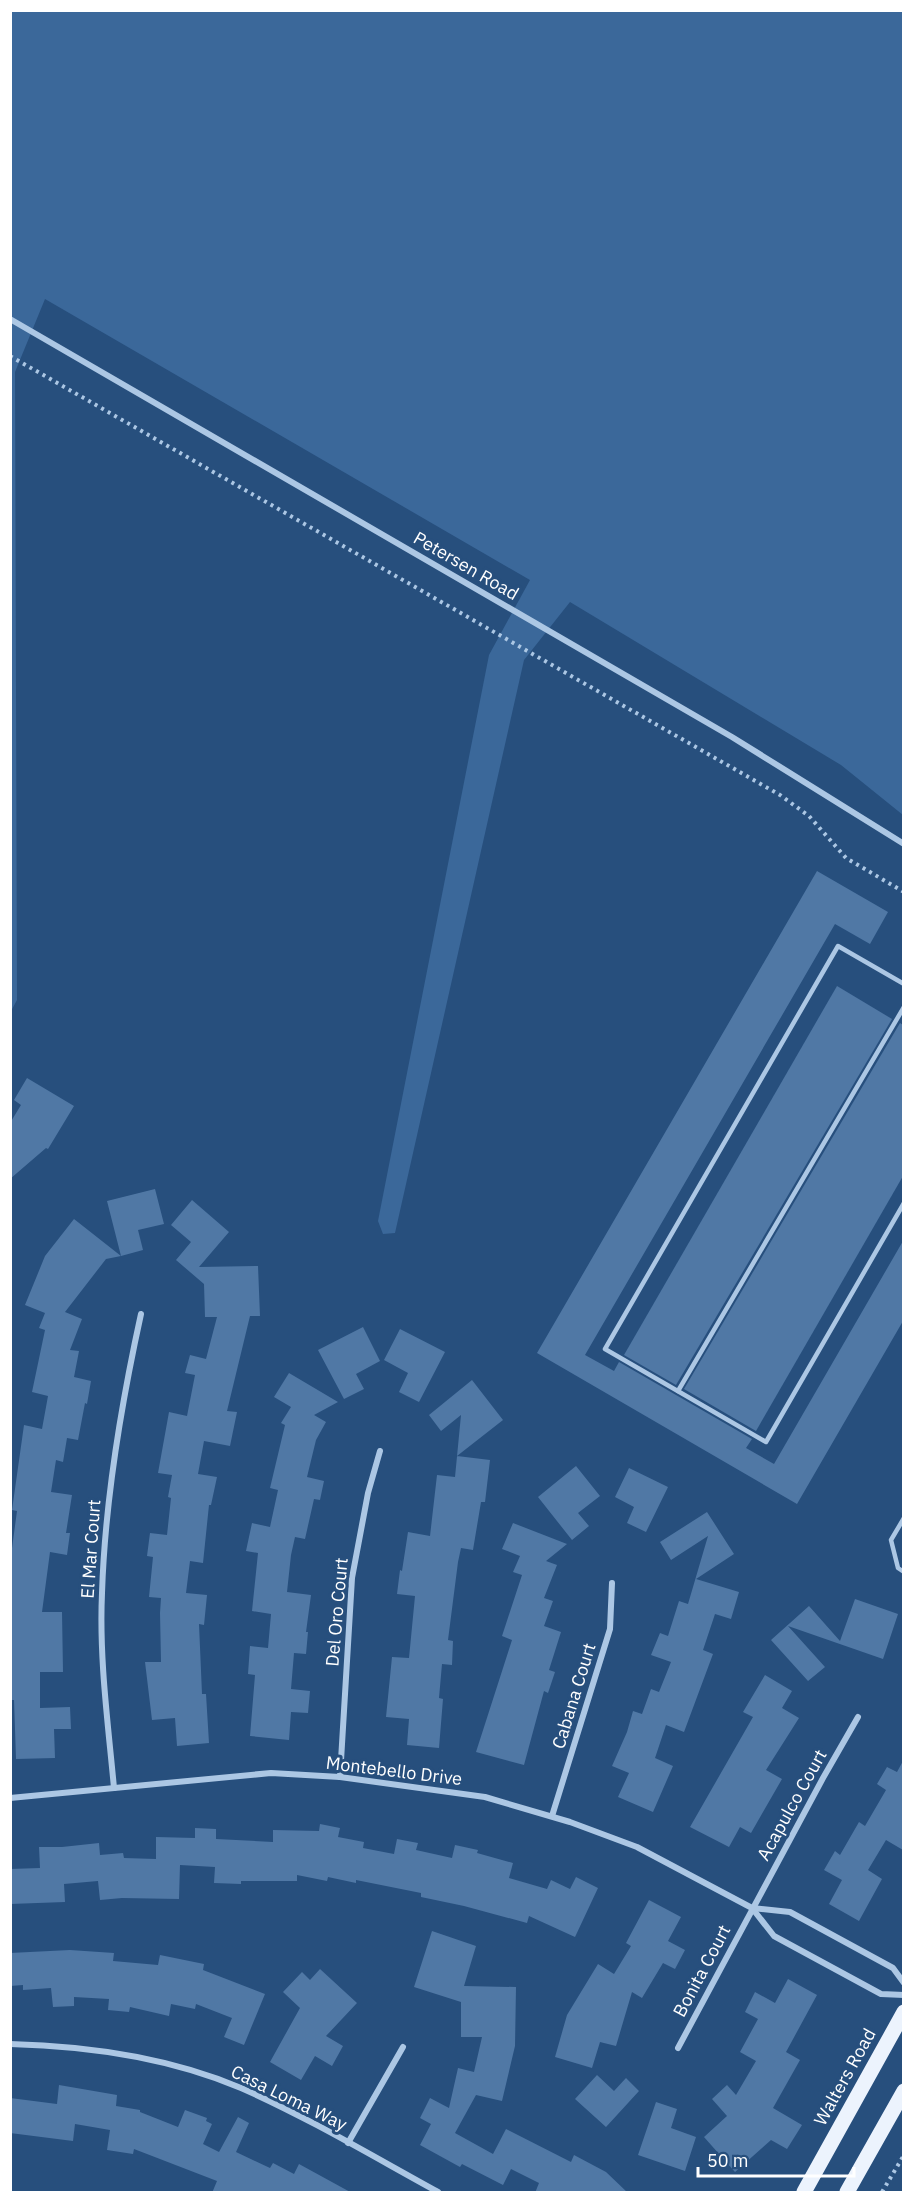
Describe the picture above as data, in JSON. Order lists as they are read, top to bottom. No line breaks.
{"streets":{"main road":["Walters Road"],"street":["Petersen Road","El Mar Court","Del Oro Court","Cabana Court","Montebello Drive","Acapulco Court","Bonita Court","Casa Loma Way"]},"crossings":[["El Mar Court","Montebello Drive"],["Del Oro Court","Montebello Drive"],["Cabana Court","Montebello Drive"],["Montebello Drive","Acapulco Court"],["Montebello Drive","Bonita Court"],["Acapulco Court","Bonita Court"]],"scale_bar":"50 m"}
